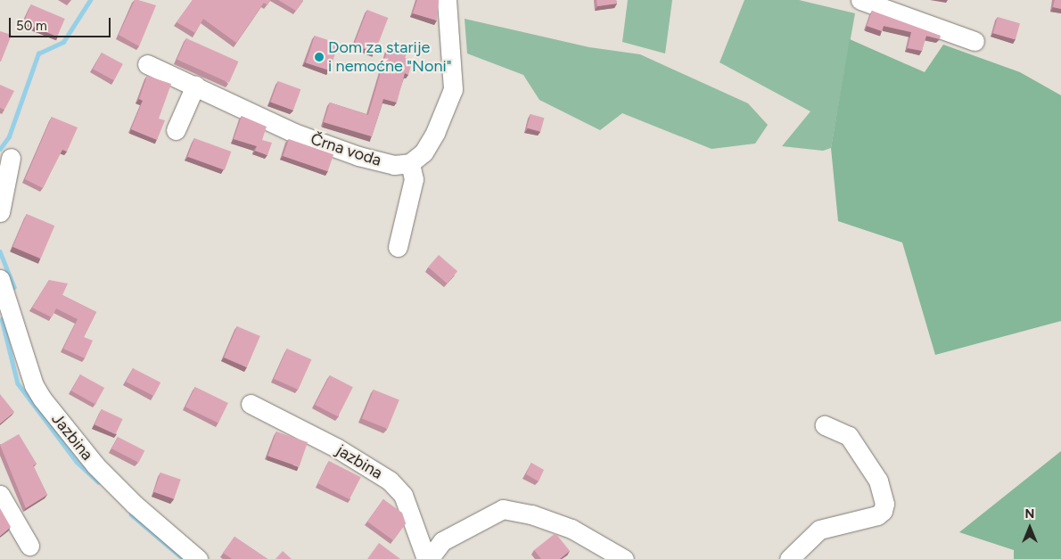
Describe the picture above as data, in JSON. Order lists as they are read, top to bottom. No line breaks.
{"streets":{"street":["Črna voda","Jazbina","jazbina"]},"places":["Dom za starije i nemoćne \"Noni\""],"scale_bar":"50 m","north":"top"}
